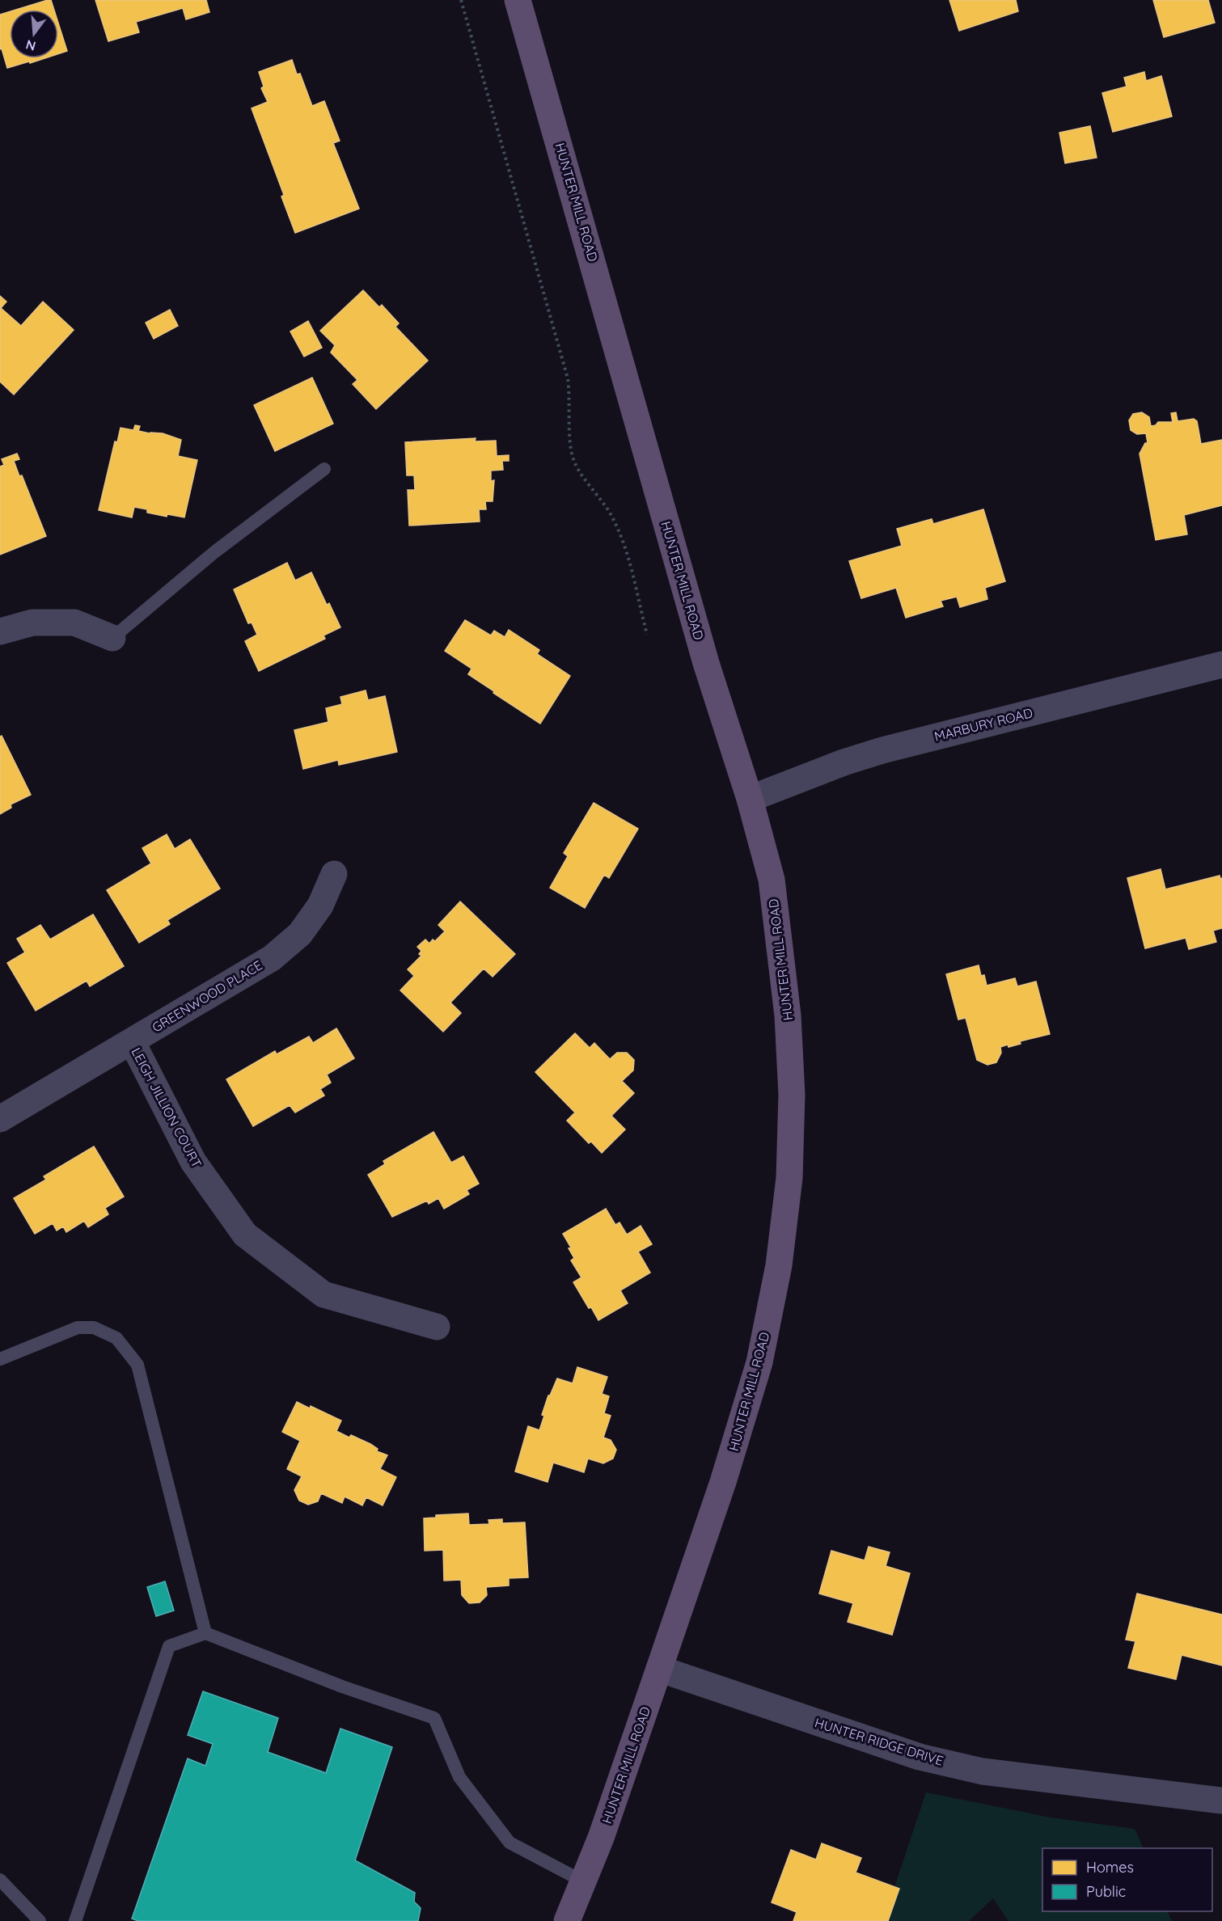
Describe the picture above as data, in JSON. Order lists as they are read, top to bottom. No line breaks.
{"streets":{"main road":["HUNTER MILL ROAD"],"street":["MARBURY ROAD","GREENWOOD PLACE","LEIGH JILLION COURT","HUNTER RIDGE DRIVE"]},"crossings":[["HUNTER MILL ROAD","MARBURY ROAD"],["HUNTER MILL ROAD","HUNTER RIDGE DRIVE"],["GREENWOOD PLACE","LEIGH JILLION COURT"]],"legend":["Homes","Public"],"north":"bottom"}
